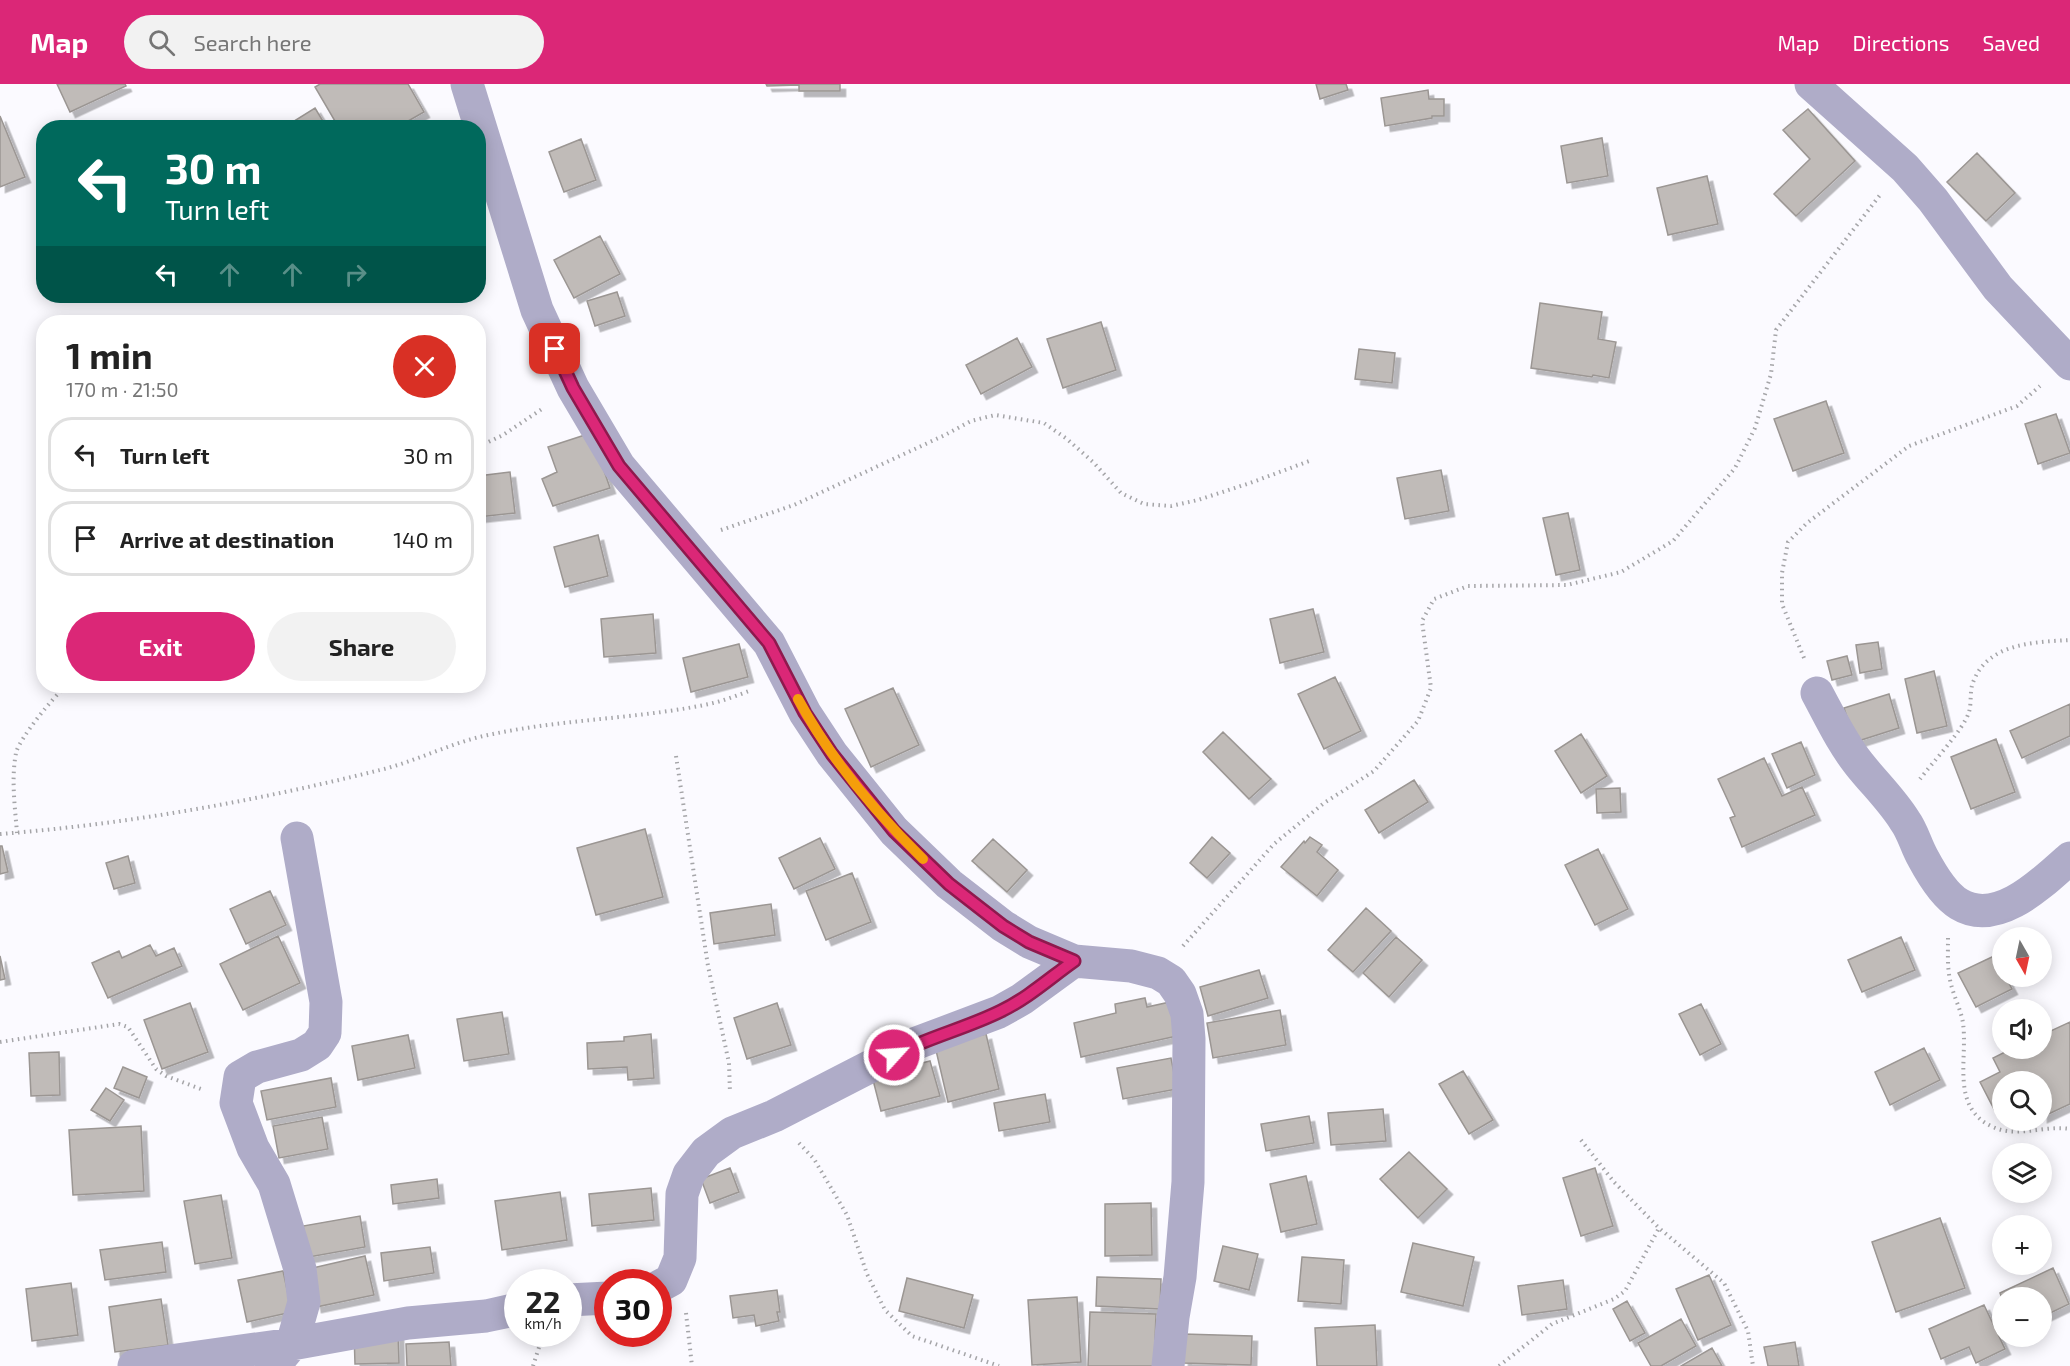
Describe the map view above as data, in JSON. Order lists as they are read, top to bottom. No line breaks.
{"north":"bottom","page":{"header":"Map","search":"Search here","nav":["Map","Directions","Saved"],"turn":["30 m","Turn left"],"heading":["1 min","170 m · 21:50"],"list":[{"name":"Turn left","value":"30 m"},{"name":"Arrive at destination","value":"140 m"}],"buttons":["Exit","Share"],"map_buttons":["+","−"],"speed":"22 km/h","limit":"30"}}
